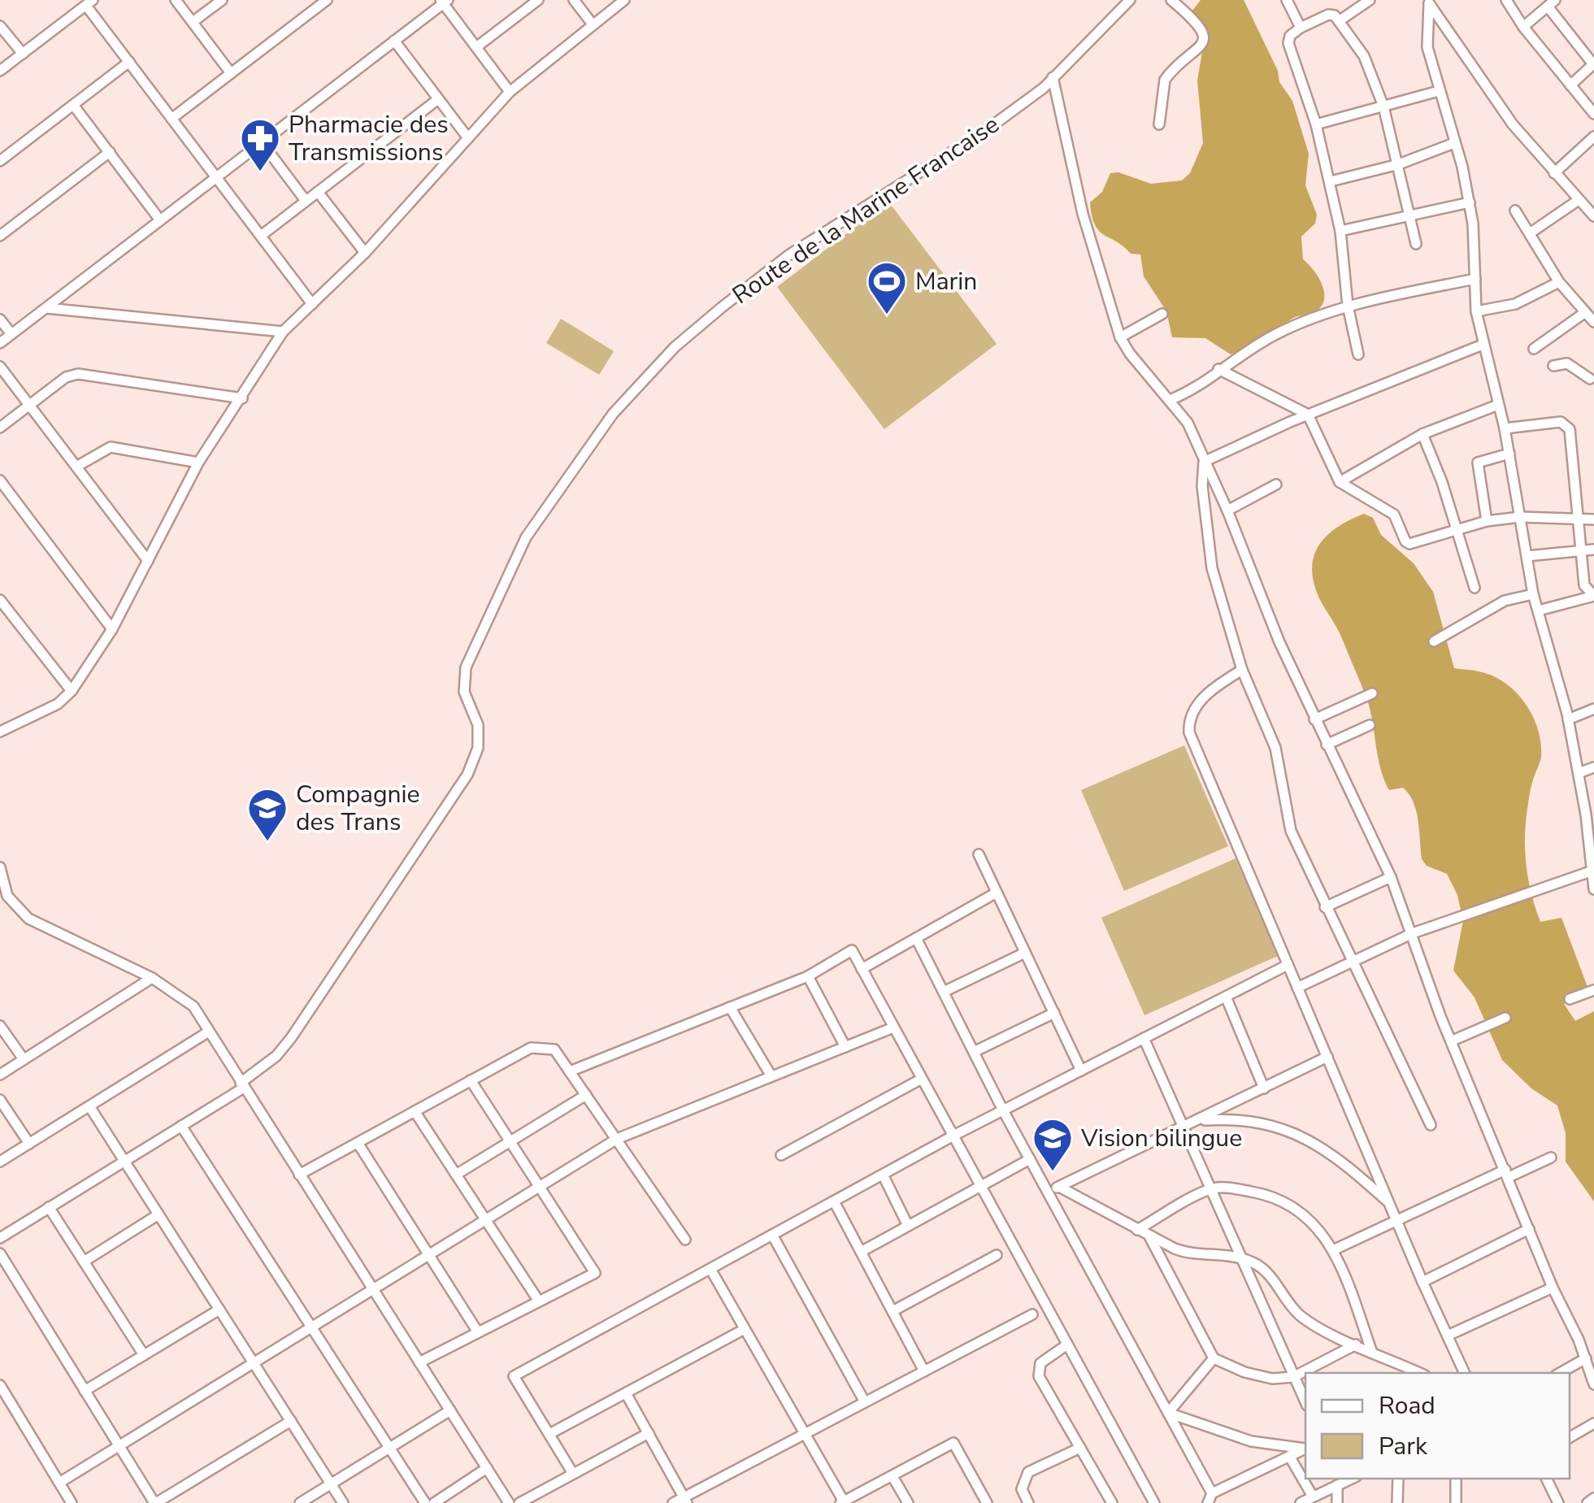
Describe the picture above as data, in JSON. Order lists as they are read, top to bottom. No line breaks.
{"streets":{"street":["Route de la Marine Francaise"]},"places":{"pharmacy":["Pharmacie des Transmissions"],"sports":["Marin"],"school or university":["Compagnie des Trans","Vision bilingue"]},"legend":["Road","Park"]}
